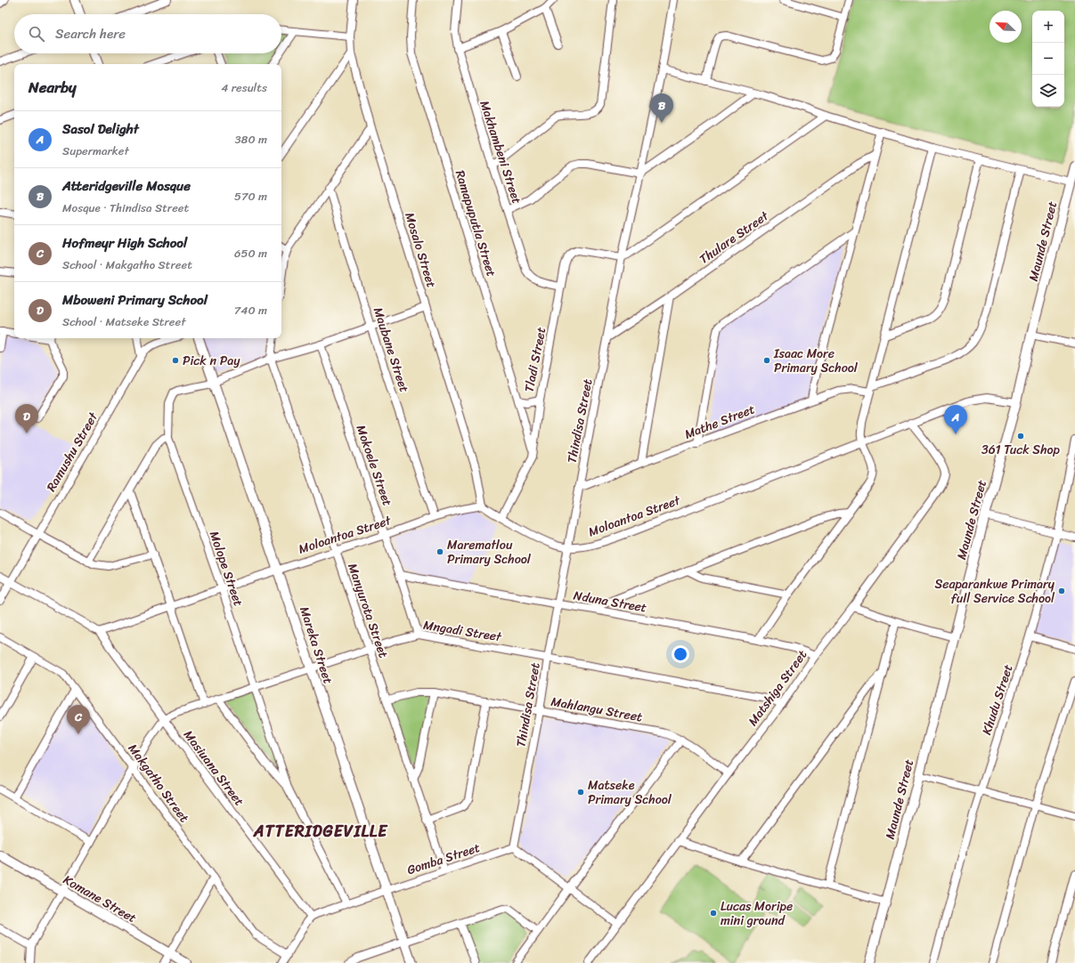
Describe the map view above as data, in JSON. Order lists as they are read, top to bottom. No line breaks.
{"streets":{"street":["Makhambeni Street","Ramapuputla Street","Thulare Street","Maunde Street","Mosalo Street","Maubane Street","Tladi Street","Thindisa Street","Mathe Street","Ramushu Street","Mokoele Street","Moloantoa Street","Molope Street","Nduna Street","Manyurota Street","Mngadi Street","Mareka Street","Matshiga Street","Khudu Street","Mahlangu Street","Masiuana Street","Makgatho Street","Gomba Street","Komane Street"]},"crossings":[["Makhambeni Street","Tladi Street"],["Ramapuputla Street","Tladi Street"],["Thulare Street","Thindisa Street"],["Maunde Street","Moloantoa Street"],["Mosalo Street","Moloantoa Street"],["Maubane Street","Moloantoa Street"],["Tladi Street","Thindisa Street"],["Tladi Street","Moloantoa Street"],["Thindisa Street","Mathe Street"],["Thindisa Street","Moloantoa Street"],["Thindisa Street","Nduna Street"],["Thindisa Street","Mngadi Street"],["Thindisa Street","Mahlangu Street"],["Thindisa Street","Gomba Street"],["Ramushu Street","Masiuana Street"],["Mokoele Street","Moloantoa Street"],["Mokoele Street","Nduna Street"],["Mokoele Street","Mngadi Street"],["Moloantoa Street","Molope Street"],["Moloantoa Street","Manyurota Street"],["Moloantoa Street","Mareka Street"],["Moloantoa Street","Matshiga Street"],["Moloantoa Street","Masiuana Street"],["Molope Street","Mngadi Street"],["Molope Street","Mareka Street"],["Molope Street","Gomba Street"],["Nduna Street","Matshiga Street"],["Manyurota Street","Mngadi Street"],["Manyurota Street","Mahlangu Street"],["Manyurota Street","Gomba Street"],["Mngadi Street","Mareka Street"],["Mngadi Street","Matshiga Street"],["Mngadi Street","Masiuana Street"],["Mareka Street","Gomba Street"],["Matshiga Street","Mahlangu Street"],["Masiuana Street","Gomba Street"]],"districts":["ATTERIDGEVILLE"],"places":["Pick n Pay","Isaac More Primary School","361 Tuck Shop","Marematlou Primary School","Seaparankwe Primary full Service School","Matseke Primary School","Lucas Moripe mini ground"],"north":"top left","page":{"map_buttons":["+","−"],"search":"Search here","heading":["Nearby","4 results"],"pins":["B","D","A","C"],"list":[{"mark":"A","name":"Sasol Delight","note":"Supermarket","value":"380 m"},{"mark":"B","name":"Atteridgeville Mosque","note":"Mosque · Thindisa Street","value":"570 m"},{"mark":"C","name":"Hofmeyr High School","note":"School · Makgatho Street","value":"650 m"},{"mark":"D","name":"Mboweni Primary School","note":"School · Matseke Street","value":"740 m"}]}}
